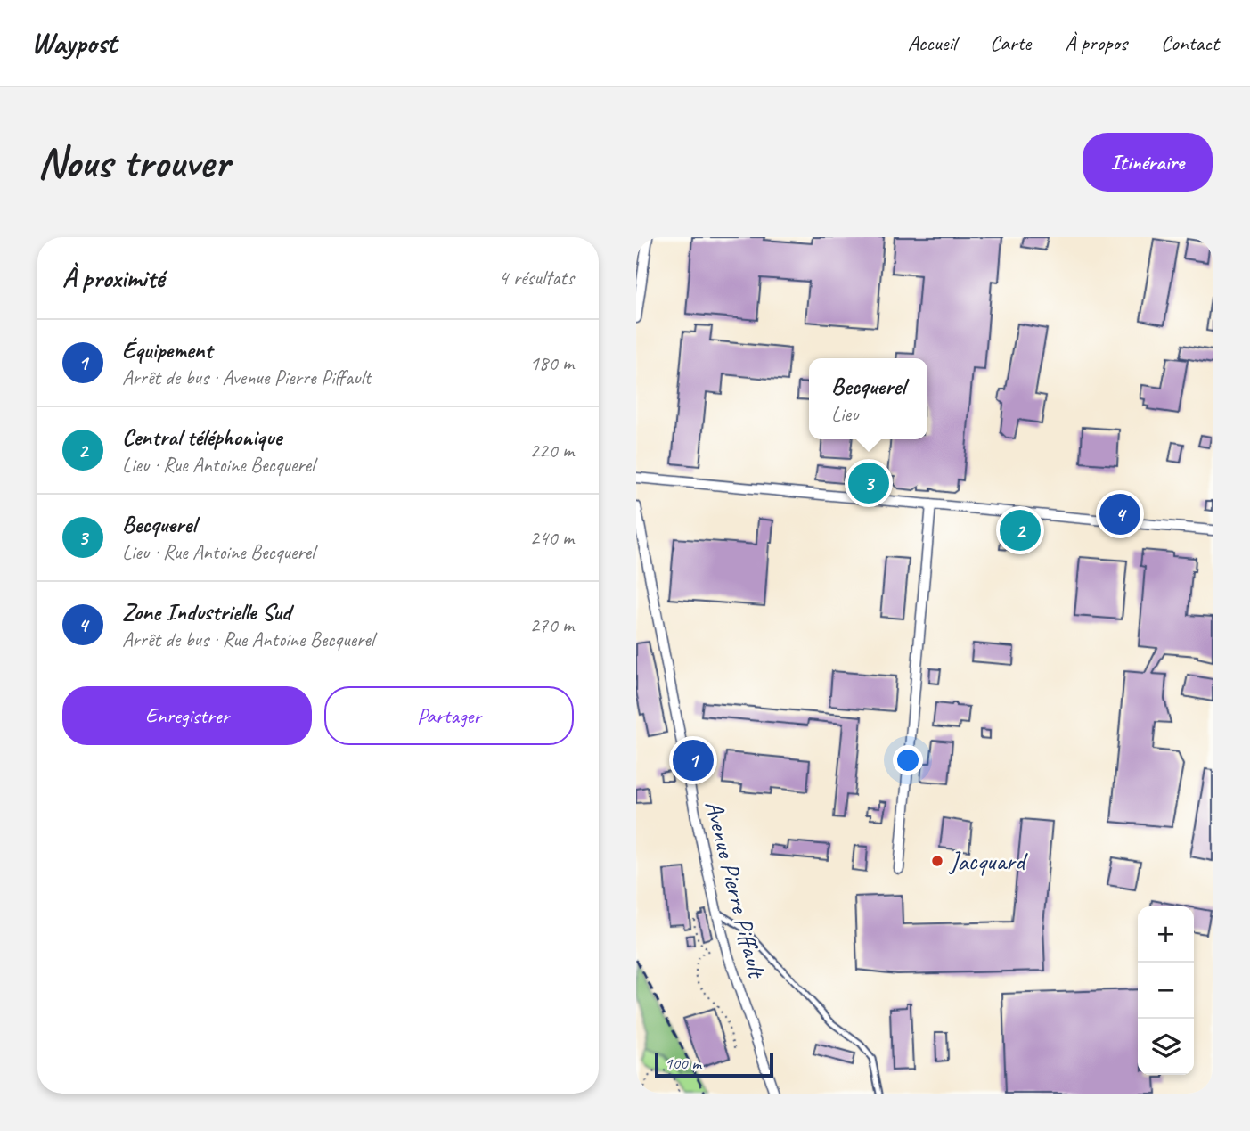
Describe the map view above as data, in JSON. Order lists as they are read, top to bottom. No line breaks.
{"streets":{"street":["Avenue Pierre Piffault"]},"places":["Jacquard"],"scale_bar":"100 m","page":{"header":"Waypost","nav":["Accueil","Carte","À propos","Contact"],"buttons":["Itinéraire",["Enregistrer","Partager"]],"title":"Nous trouver","heading":["À proximité","4 résultats"],"list":[{"mark":"1","name":"Équipement","note":"Arrêt de bus · Avenue Pierre Piffault","value":"180 m"},{"mark":"2","name":"Central téléphonique","note":"Lieu · Rue Antoine Becquerel","value":"220 m"},{"mark":"3","name":"Becquerel","note":"Lieu · Rue Antoine Becquerel","value":"240 m"},{"mark":"4","name":"Zone Industrielle Sud","note":"Arrêt de bus · Rue Antoine Becquerel","value":"270 m"}],"popup":["Becquerel","Lieu"],"pins":["3","4","2","1"],"map_buttons":["+","−"],"scale":"100 m"}}
